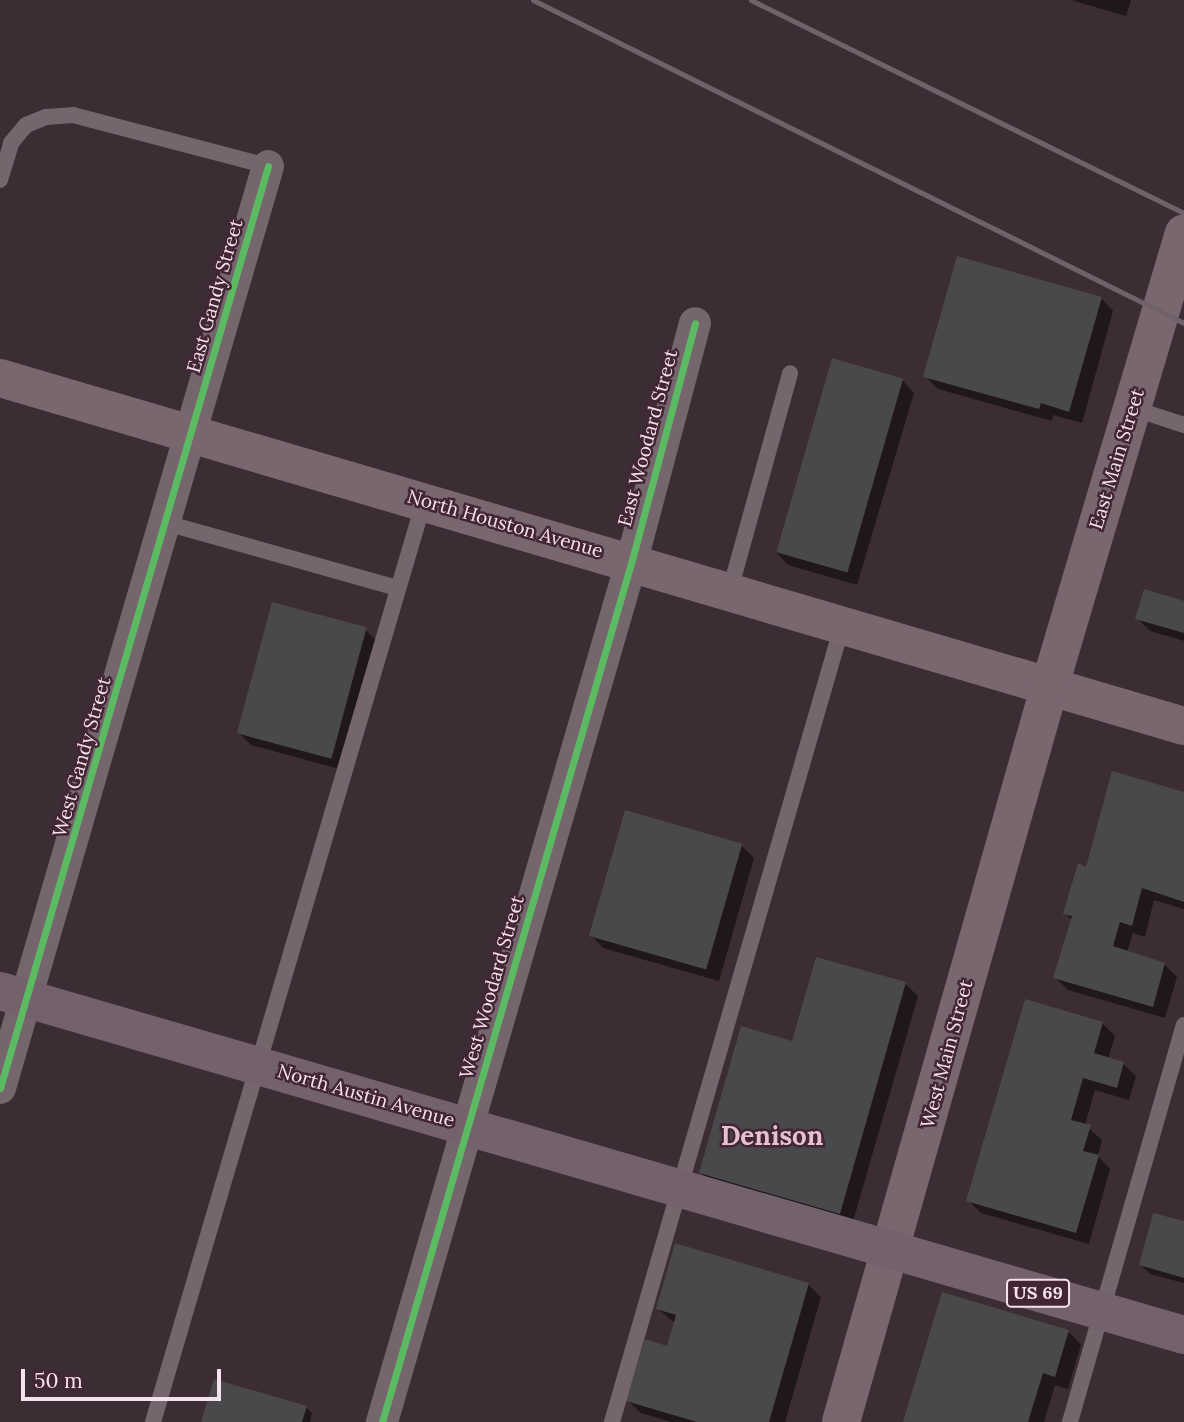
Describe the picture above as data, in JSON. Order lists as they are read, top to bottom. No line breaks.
{"streets":{"highway":["North Austin Avenue","US 69"],"main road":["East Main Street","North Houston Avenue","West Main Street"],"street":["East Gandy Street","East Woodard Street","West Gandy Street","West Woodard Street"]},"crossings":[["East Gandy Street","North Houston Avenue"],["East Gandy Street","West Gandy Street"],["East Woodard Street","North Houston Avenue"],["East Woodard Street","West Woodard Street"],["East Main Street","North Houston Avenue"],["East Main Street","West Main Street"],["North Houston Avenue","West Gandy Street"],["North Houston Avenue","West Woodard Street"],["North Houston Avenue","West Main Street"],["West Gandy Street","North Austin Avenue"],["West Woodard Street","North Austin Avenue"],["West Main Street","North Austin Avenue"],["West Main Street","US 69"],["North Austin Avenue","US 69"]],"districts":["Denison"],"scale_bar":"50 m"}
